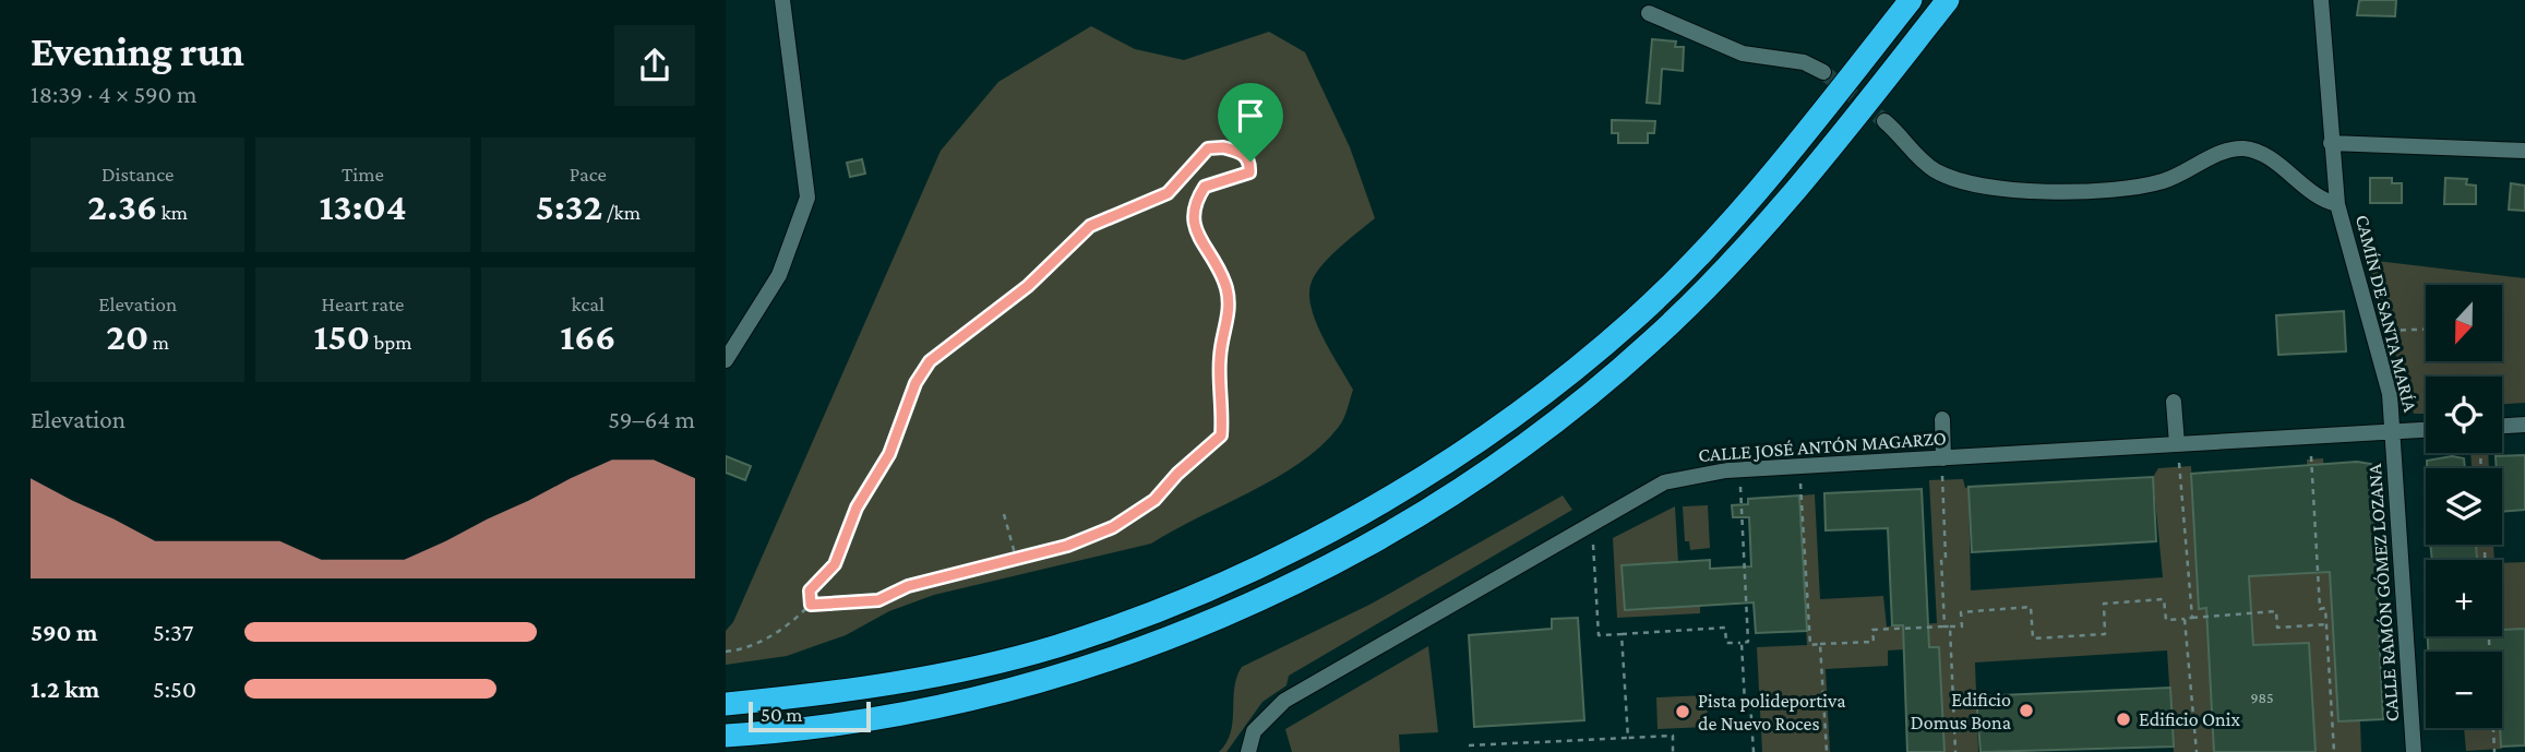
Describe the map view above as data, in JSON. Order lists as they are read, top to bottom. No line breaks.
{"streets":{"street":["CAMÍN DE SANTA MARÍA","CALLE JOSÉ ANTÓN MAGARZO","CALLE RAMÓN GÓMEZ LOZANA"]},"crossings":[["CAMÍN DE SANTA MARÍA","CALLE JOSÉ ANTÓN MAGARZO"],["CAMÍN DE SANTA MARÍA","CALLE RAMÓN GÓMEZ LOZANA"],["CALLE JOSÉ ANTÓN MAGARZO","CALLE RAMÓN GÓMEZ LOZANA"]],"places":["Edificio Domus Bona","Pista polideportiva de Nuevo Roces","Edificio Onix"],"house_numbers":["985"],"scale_bar":"50 m","north":"bottom","page":{"heading":["Evening run","18:39 · 4 × 590 m"],"stats":[["Distance","2.36 km"],["Time","13:04"],["Pace","5:32 /km"],["Elevation","20 m"],["Heart rate","150 bpm"],["kcal","166"]],"map_buttons":["+","−"],"chart":["Elevation","59–64 m"],"list":[{"name":"590 m","note":"5:37"},{"name":"1.2 km","note":"5:50"}],"scale":"50 m"}}
